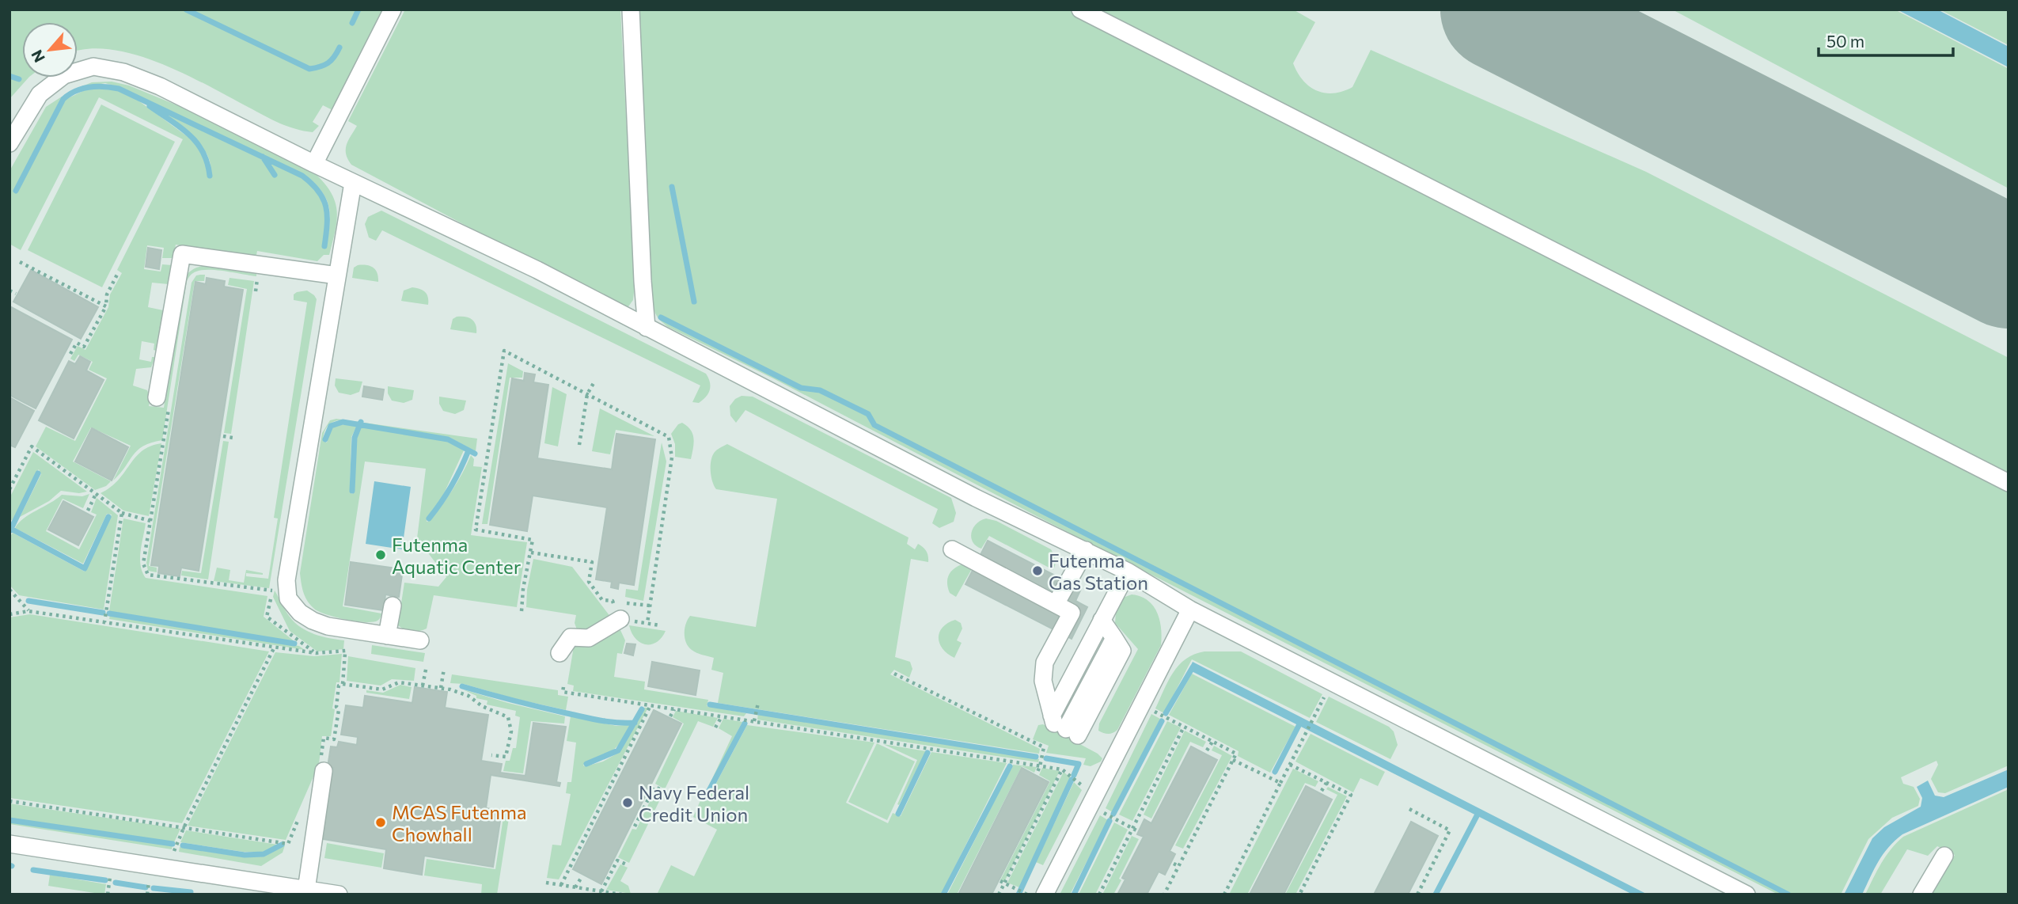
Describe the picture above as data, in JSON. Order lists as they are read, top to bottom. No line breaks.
{"places":["Futenma Aquatic Center","Futenma Gas Station","Navy Federal Credit Union","MCAS Futenma Chowhall"],"scale_bar":"50 m","north":"bottom left"}
